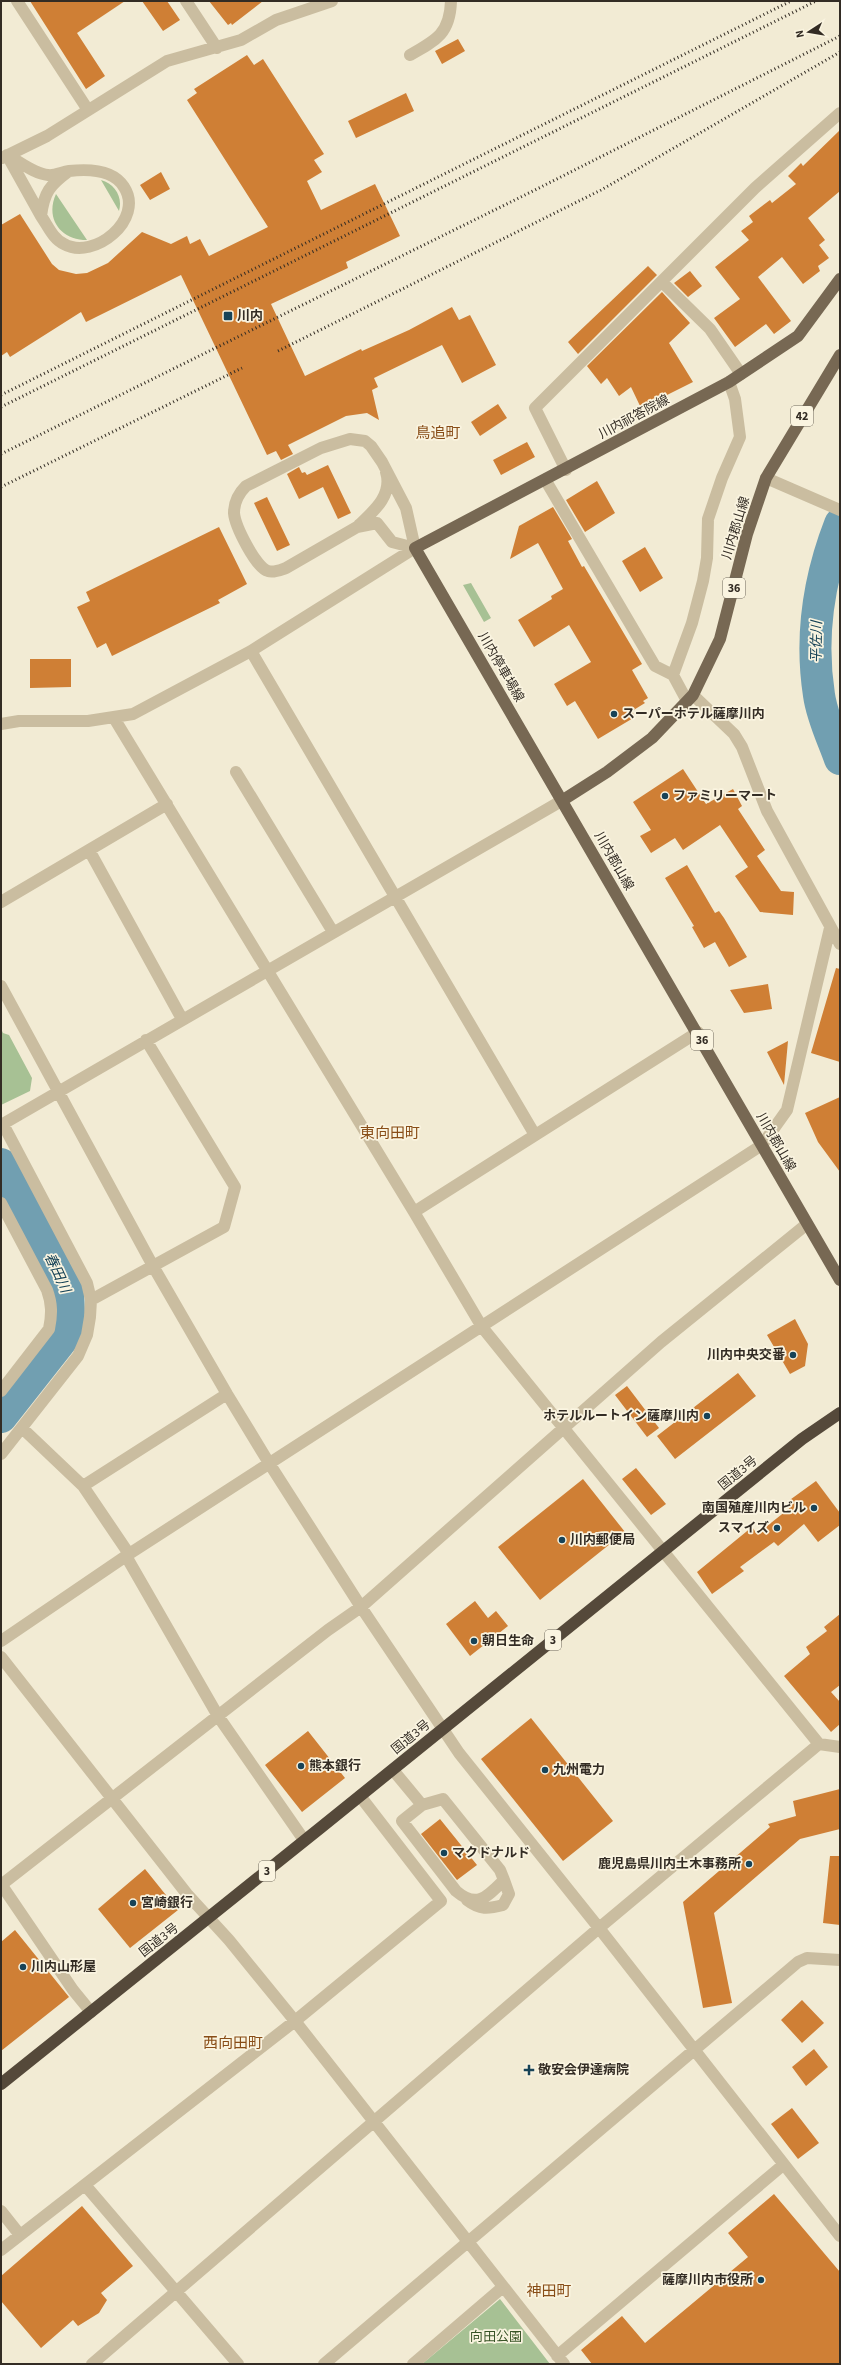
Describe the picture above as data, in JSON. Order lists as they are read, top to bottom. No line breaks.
{"streets":{"highway":["国道3号","3"],"main road":["42","川内祁答院線","川内郡山線","36","川内停車場線"]},"crossings":[["42","川内郡山線"],["川内祁答院線","川内停車場線"],["川内郡山線","川内停車場線"]],"districts":["鳥追町","東向田町","西向田町","神田町"],"water":["平佐川","春田川"],"parks":["向田公園"],"places":{"transit":["川内"],"other":["スーパーホテル薩摩川内","ファミリーマート","川内中央交番","ホテルルートイン薩摩川内","南国殖産川内ビル","スマイズ","川内郵便局","朝日生命","熊本銀行","九州電力","マクドナルド","鹿児島県川内土木事務所","宮崎銀行","川内山形屋","薩摩川内市役所"],"health":["敬安会伊達病院"]},"north":"left"}
